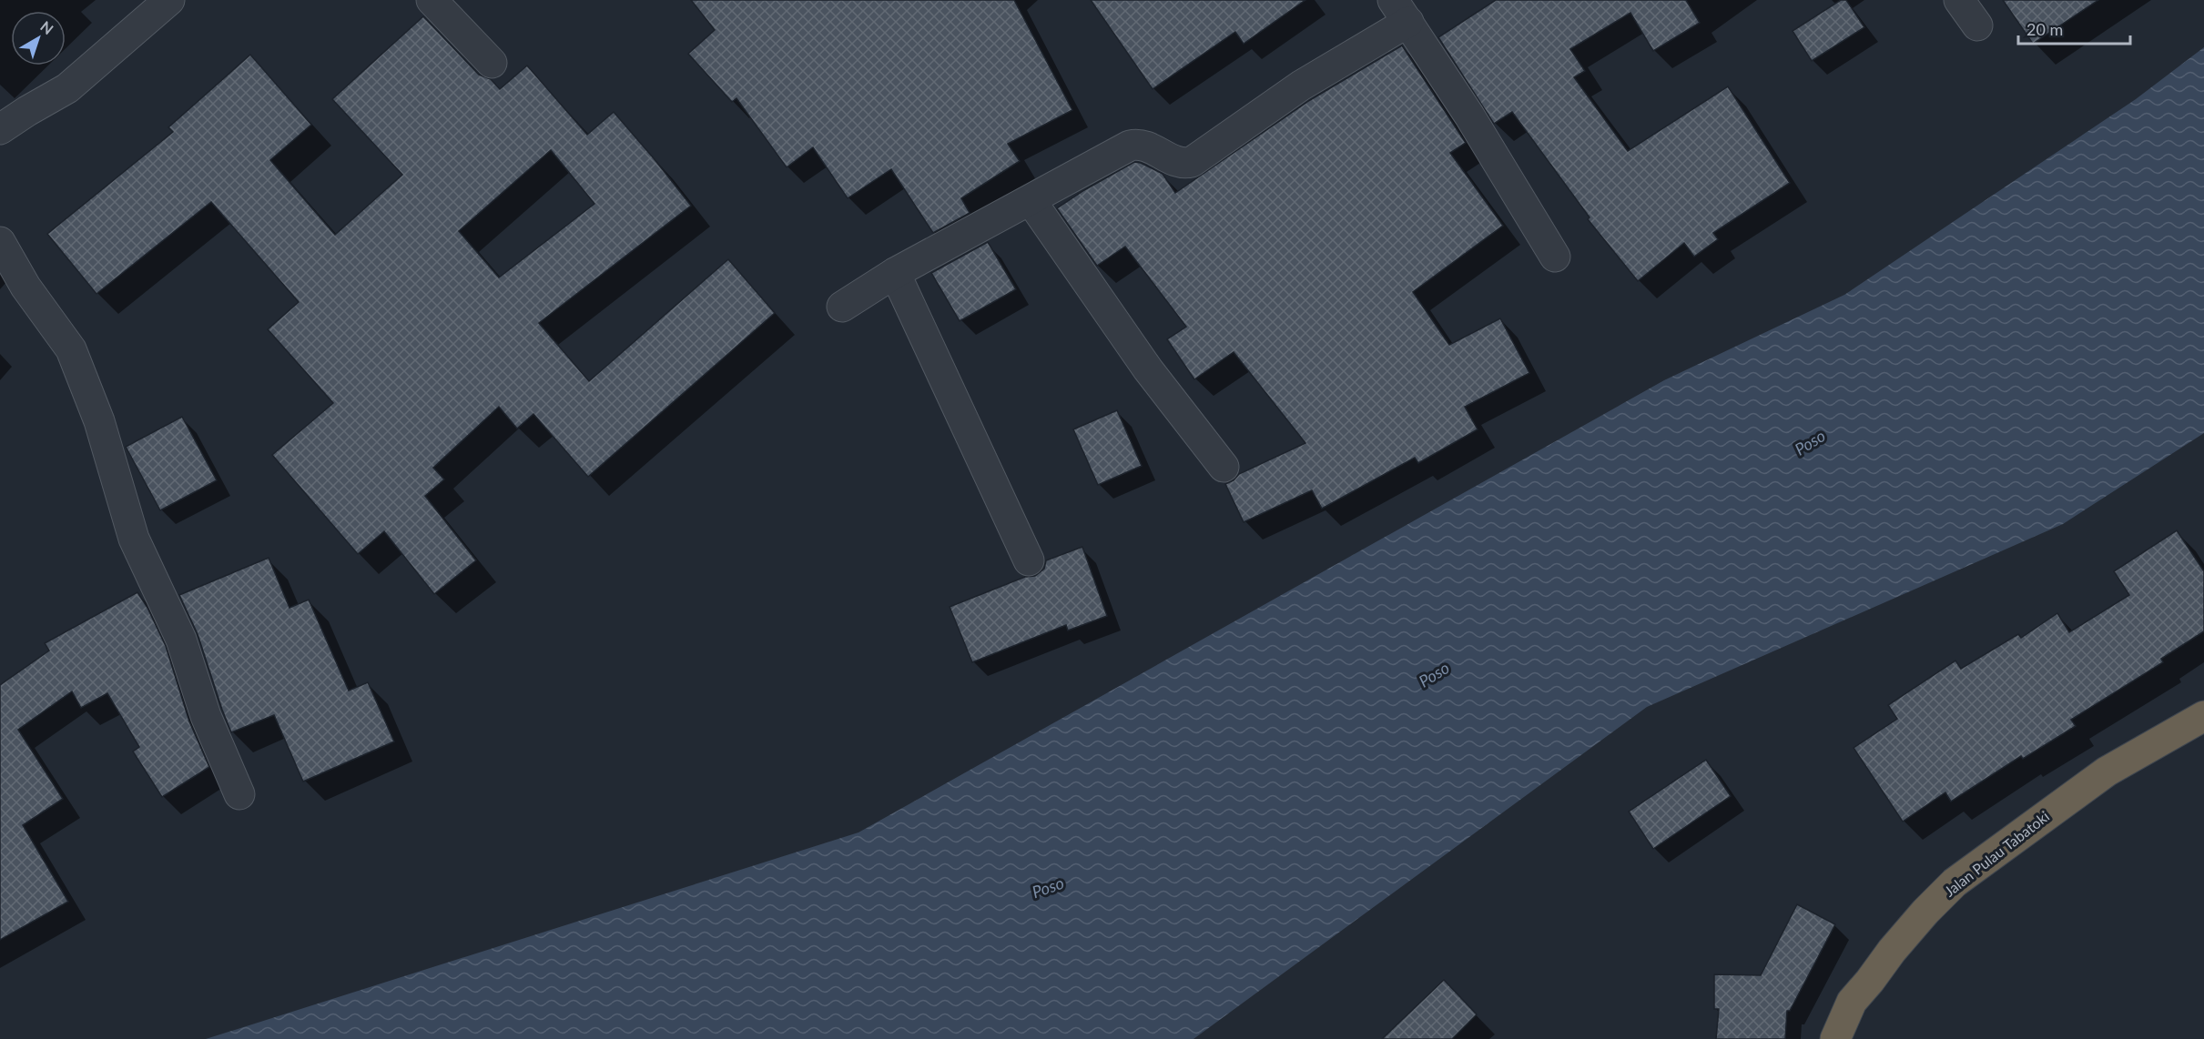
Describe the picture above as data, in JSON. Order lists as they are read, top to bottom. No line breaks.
{"streets":{"highway":["Jalan Pulau Tabatoki"]},"water":["Poso"],"scale_bar":"20 m","north":"top right"}
